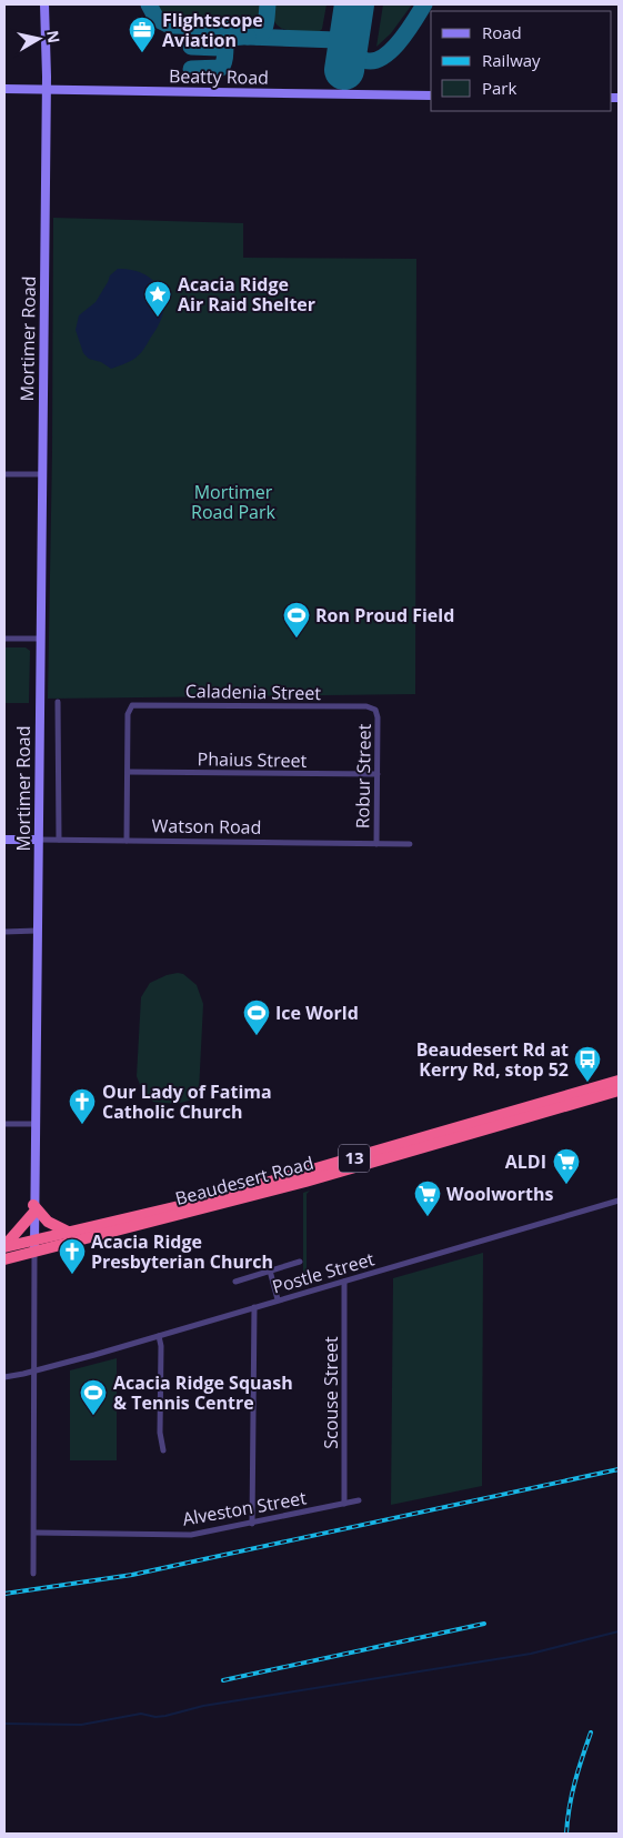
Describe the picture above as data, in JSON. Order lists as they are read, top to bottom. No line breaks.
{"streets":{"highway":["13","Beaudesert Road"],"main road":["Beatty Road","Mortimer Road","Watson Road"],"street":["Caladenia Street","Phaius Street","Robur Street","Postle Street","Scouse Street","Alveston Street"]},"crossings":[["Beatty Road","Mortimer Road"],["Mortimer Road","Watson Road"],["Mortimer Road","Beaudesert Road"],["Mortimer Road","Postle Street"],["Mortimer Road","Alveston Street"],["Caladenia Street","Phaius Street"],["Caladenia Street","Robur Street"],["Phaius Street","Robur Street"],["Robur Street","Watson Road"],["Postle Street","Scouse Street"],["Scouse Street","Alveston Street"]],"parks":["Mortimer Road Park"],"places":{"office":["Flightscope Aviation"],"place":["Acacia Ridge Air Raid Shelter"],"sports":["Ron Proud Field","Ice World","Acacia Ridge Squash & Tennis Centre"],"bus stop":["Beaudesert Rd at Kerry Rd, stop 52"],"church":["Our Lady of Fatima Catholic Church","Acacia Ridge Presbyterian Church"],"supermarket":["ALDI","Woolworths"]},"legend":["Road","Railway","Park"],"north":"right"}
